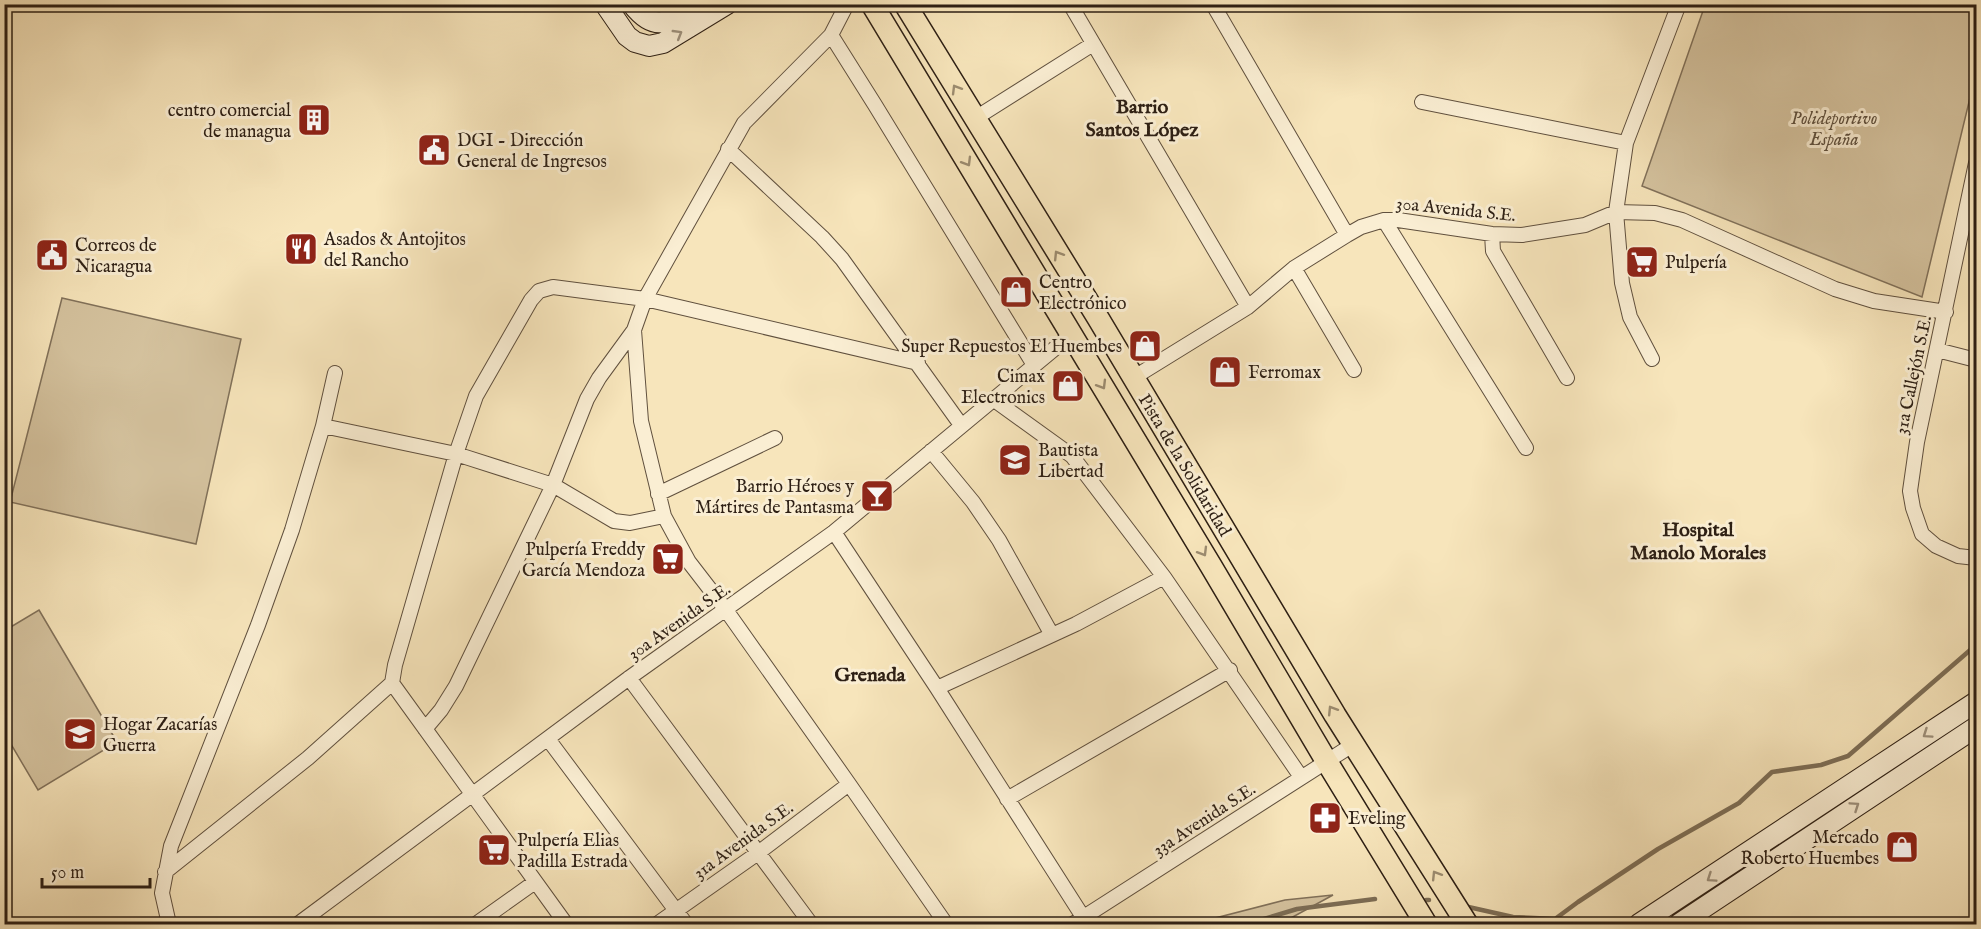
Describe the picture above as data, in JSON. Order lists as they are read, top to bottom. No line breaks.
{"streets":{"main road":["Pista de la Solidaridad"],"street":["30a Avenida S.E.","31a Callejón S.E.","33a Avenida S.E.","31a Avenida S.E."]},"crossings":[["30a Avenida S.E.","31a Callejón S.E."],["30a Avenida S.E.","Pista de la Solidaridad"],["Pista de la Solidaridad","33a Avenida S.E."]],"districts":["Barrio Santos López","Hospital Manolo Morales","Grenada"],"parks":["Polideportivo España"],"places":{"building":["centro comercial de managua"],"public building":["DGI - Dirección General de Ingresos","Correos de Nicaragua"],"restaurant":["Asados & Antojitos del Rancho"],"supermarket":["Pulpería","Pulpería Freddy García Mendoza","Pulpería Elias Padilla Estrada"],"shop":["Centro Electrónico","Super Repuestos El Huembes","Ferromax","Cimax Electronics","Mercado Roberto Huembes"],"school or university":["Bautista Libertad","Hogar Zacarías Guerra"],"bar":["Barrio Héroes y Mártires de Pantasma"],"pharmacy":["Eveling"]},"scale_bar":"50 m"}
